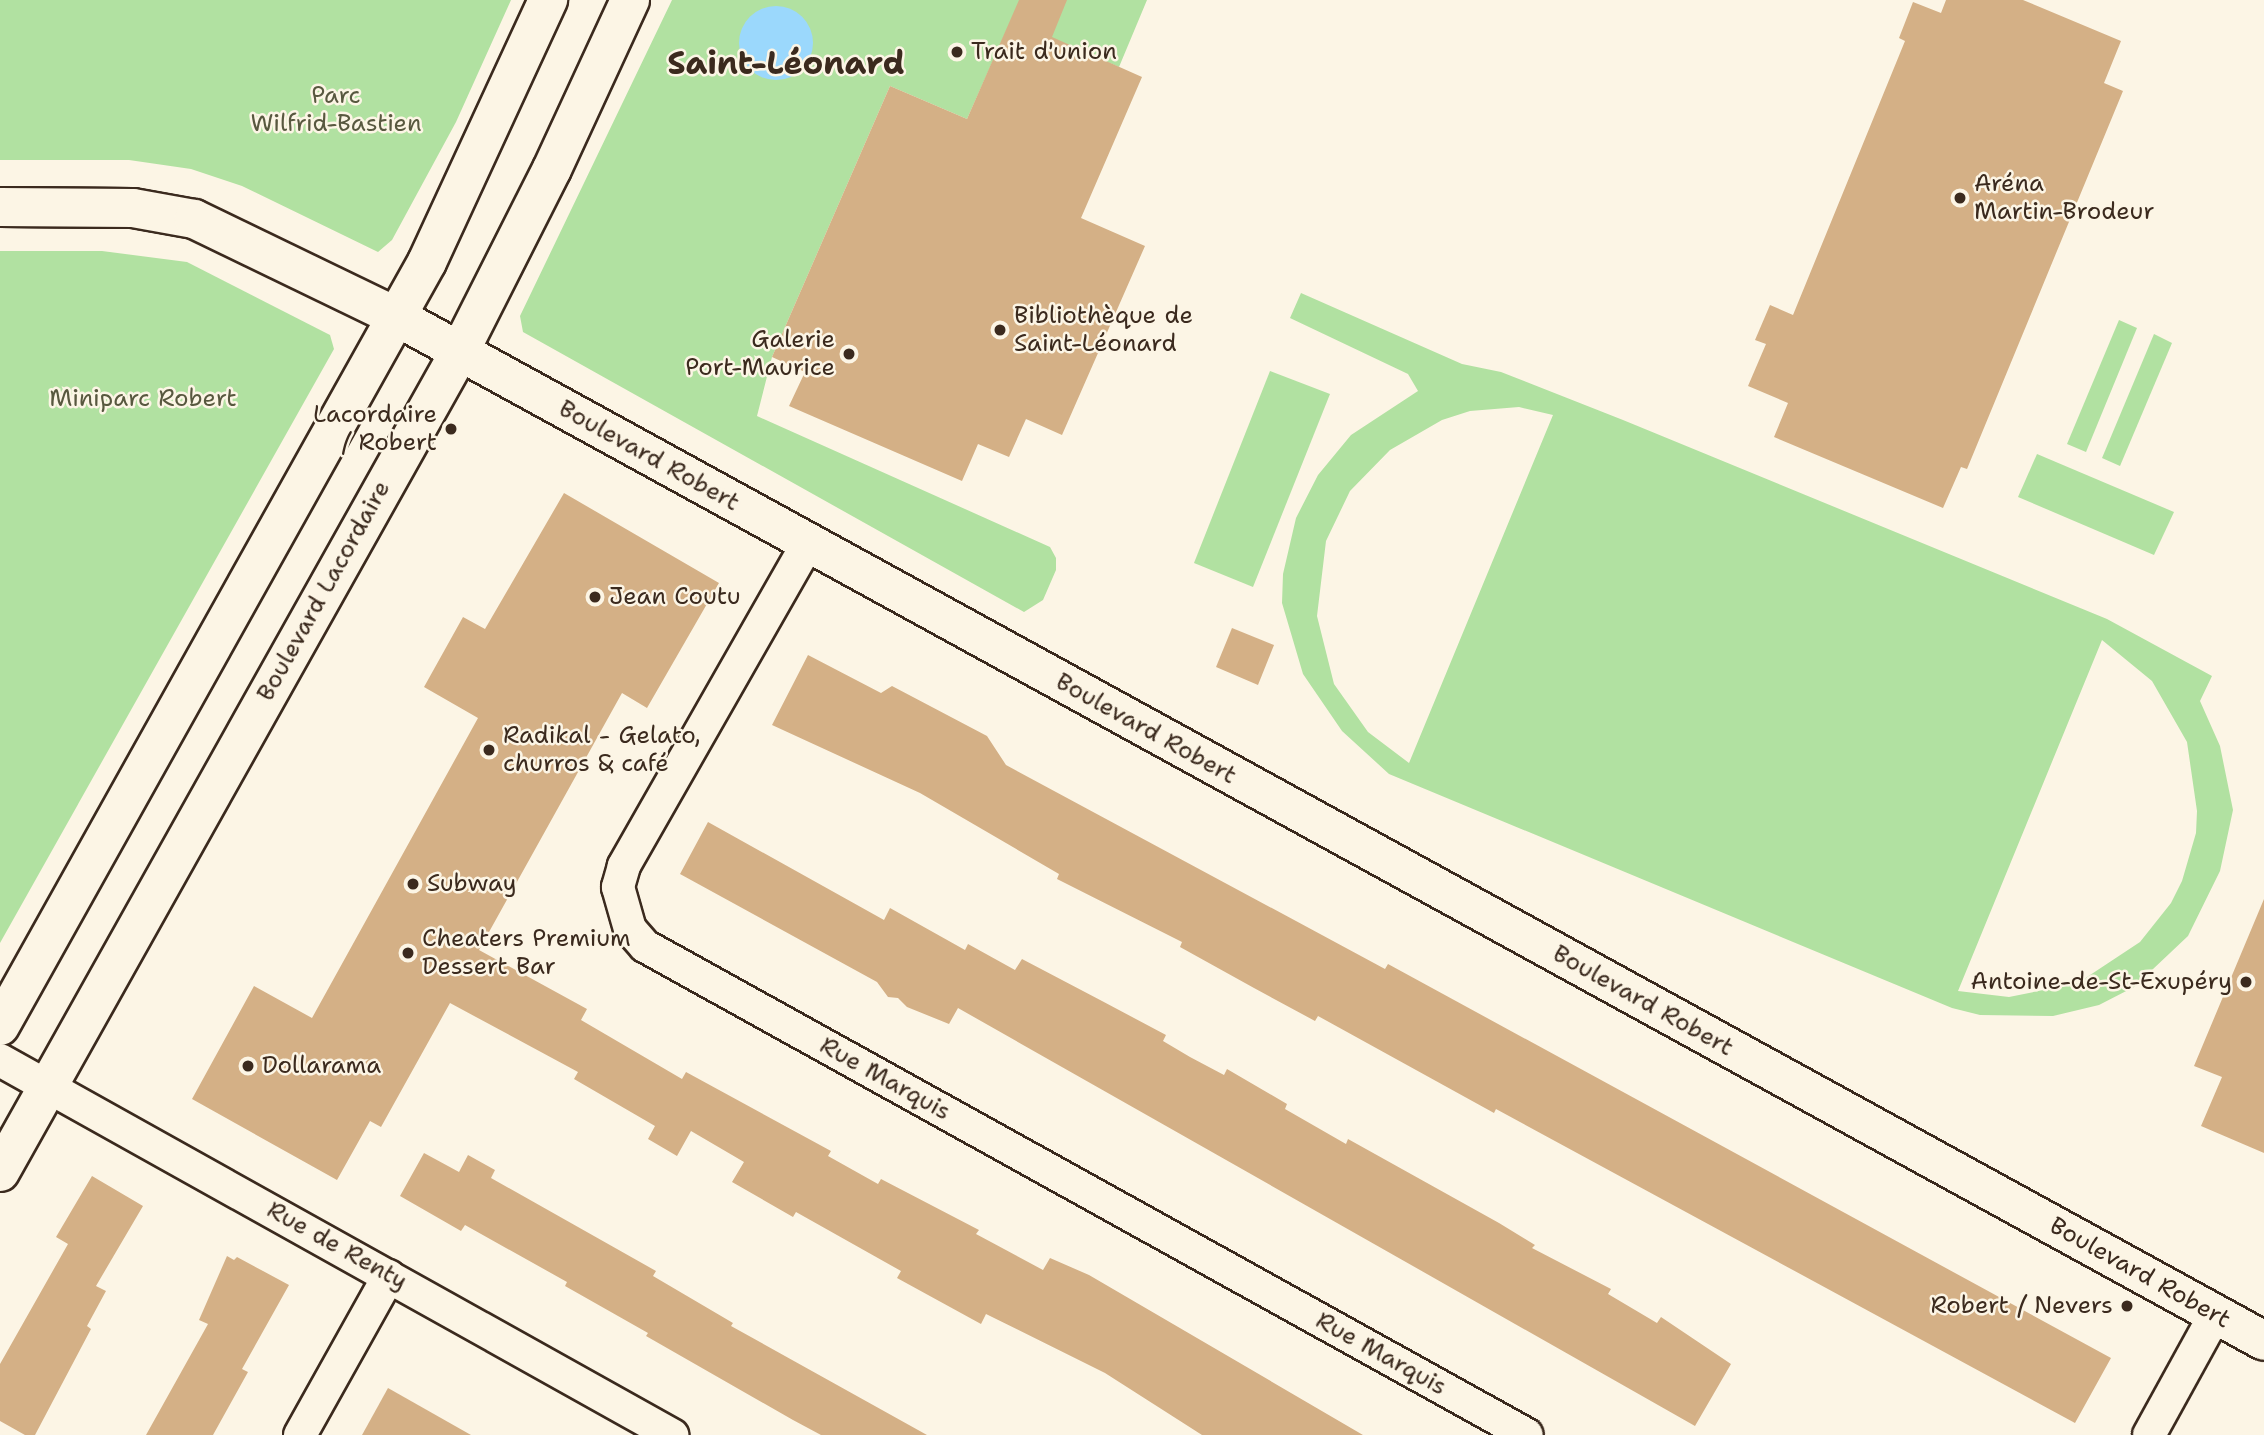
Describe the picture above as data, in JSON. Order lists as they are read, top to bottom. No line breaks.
{"streets":{"street":["Boulevard Robert","Boulevard Lacordaire","Rue Marquis","Rue de Renty"]},"crossings":[["Boulevard Robert","Boulevard Lacordaire"],["Boulevard Robert","Rue Marquis"],["Boulevard Lacordaire","Rue de Renty"]],"districts":["Saint-Léonard"],"parks":["Parc Wilfrid-Bastien","Miniparc Robert"],"places":["Trait d'union","Aréna Martin-Brodeur","Bibliothèque de Saint-Léonard","Galerie Port-Maurice","Lacordaire / Robert","Jean Coutu","Radikal - Gelato, churros & café","Subway","Cheaters Premium Dessert Bar","Antoine-de-St-Exupéry","Dollarama","Robert / Nevers"]}
